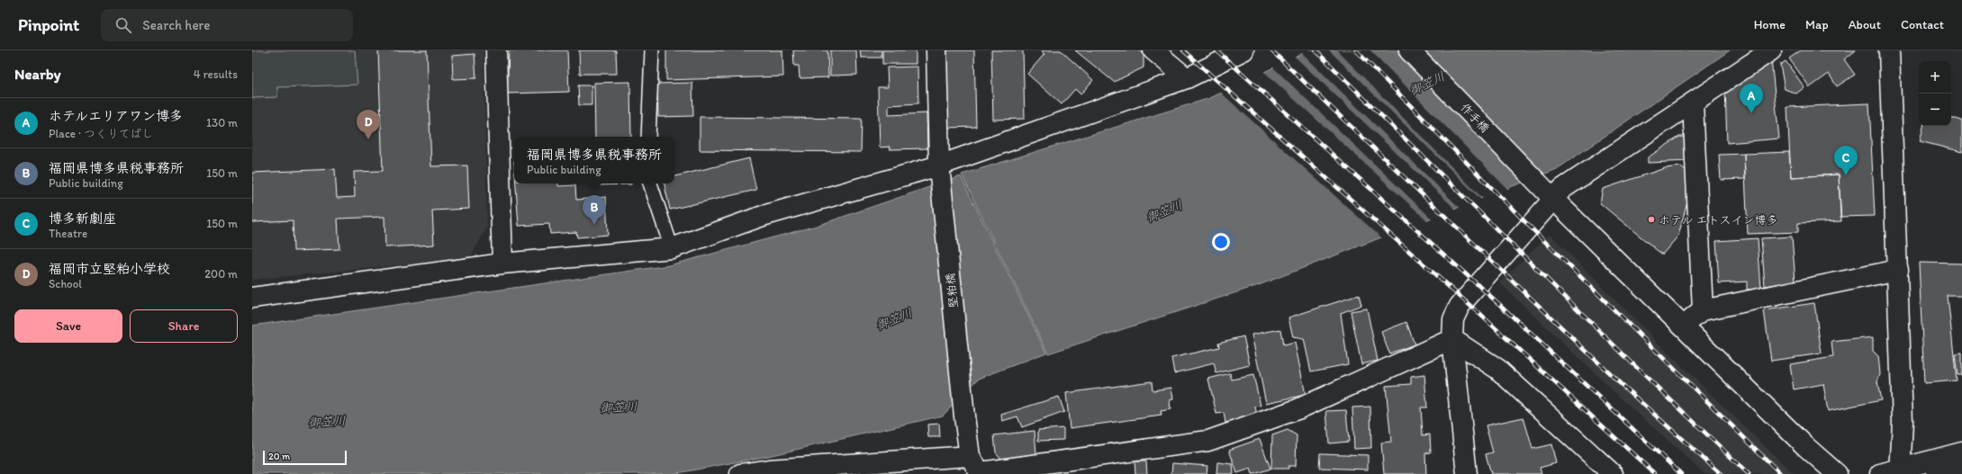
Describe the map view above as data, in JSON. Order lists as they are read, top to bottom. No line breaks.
{"streets":{"main road":["作手橋","堅粕橋"]},"water":["御笠川"],"places":["ホテル エトスイン博多"],"scale_bar":"20 m","page":{"header":"Pinpoint","search":"Search here","nav":["Home","Map","About","Contact"],"heading":["Nearby","4 results"],"map_buttons":["+","−"],"pins":["A","D","C","B"],"list":[{"mark":"A","name":"ホテルエリアワン博多","note":"Place · つくりてばし","value":"130 m"},{"mark":"B","name":"福岡県博多県税事務所","note":"Public building","value":"150 m"},{"mark":"C","name":"博多新劇座","note":"Theatre","value":"150 m"},{"mark":"D","name":"福岡市立堅粕小学校","note":"School","value":"200 m"}],"popup":["福岡県博多県税事務所","Public building"],"buttons":["Save","Share"],"scale":"20 m"}}
